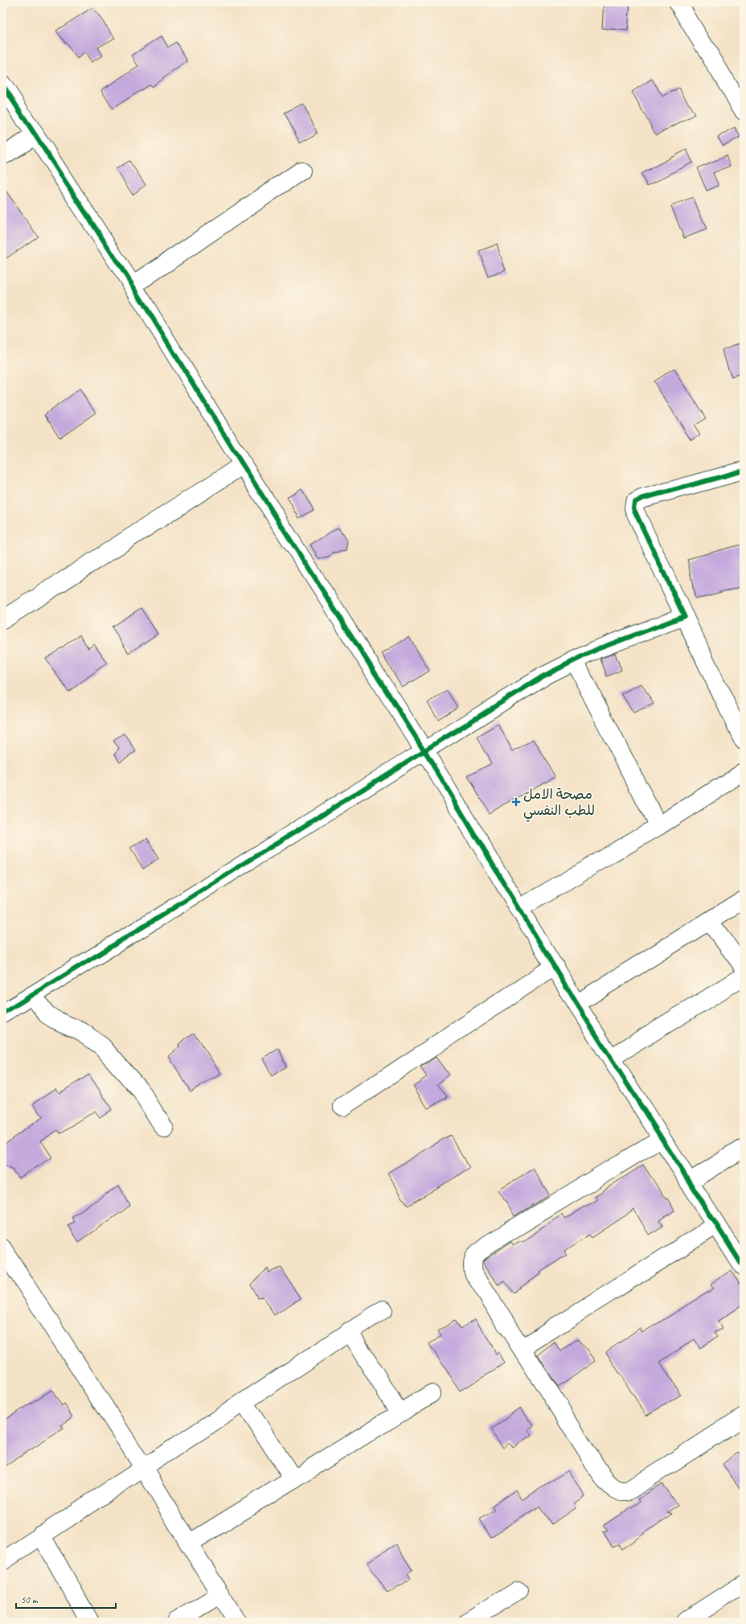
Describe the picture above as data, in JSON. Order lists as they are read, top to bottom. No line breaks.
{"places":{"health":["مصحة الامل للطب النفسي"]},"scale_bar":"50 m"}
